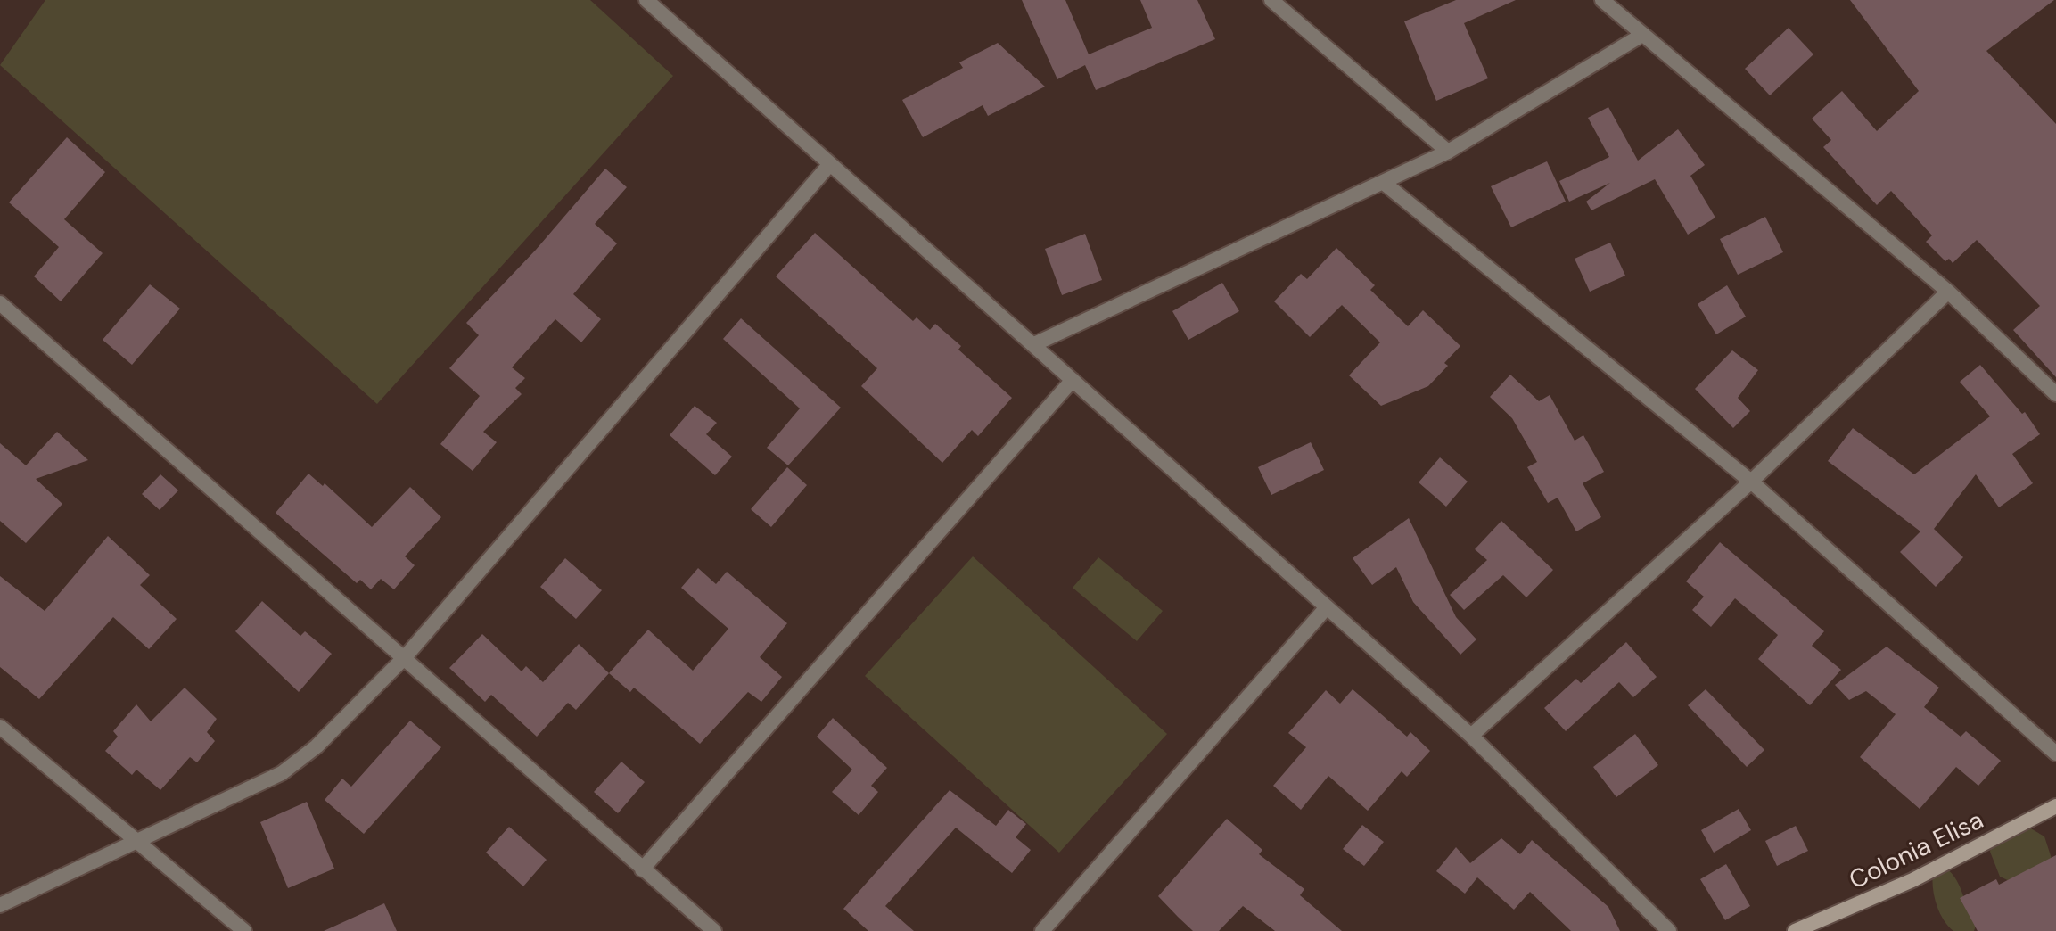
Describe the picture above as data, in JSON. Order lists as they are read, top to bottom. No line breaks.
{"streets":{"street":["Colonia Elisa"]}}
